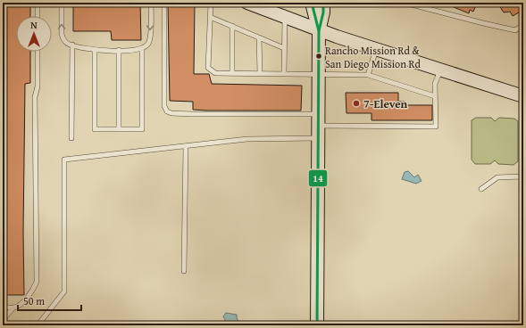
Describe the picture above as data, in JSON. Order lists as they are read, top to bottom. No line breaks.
{"places":["Rancho Mission Rd & San Diego Mission Rd","7-Eleven"],"lines":["transit line 14"],"scale_bar":"50 m","north":"top"}
